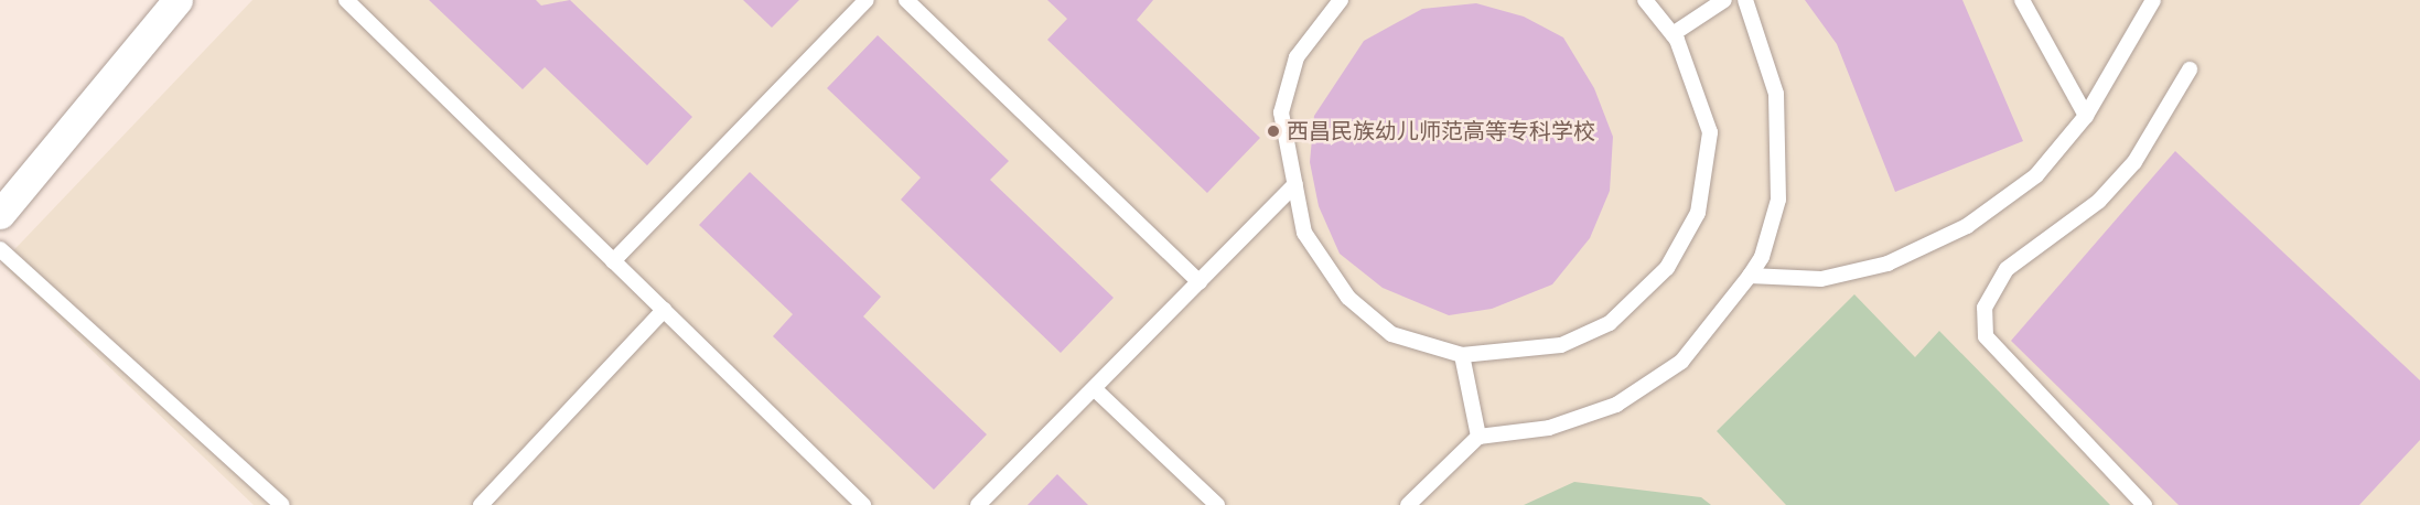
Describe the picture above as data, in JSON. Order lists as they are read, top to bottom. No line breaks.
{"places":["西昌民族幼儿师范高等专科学校"]}
